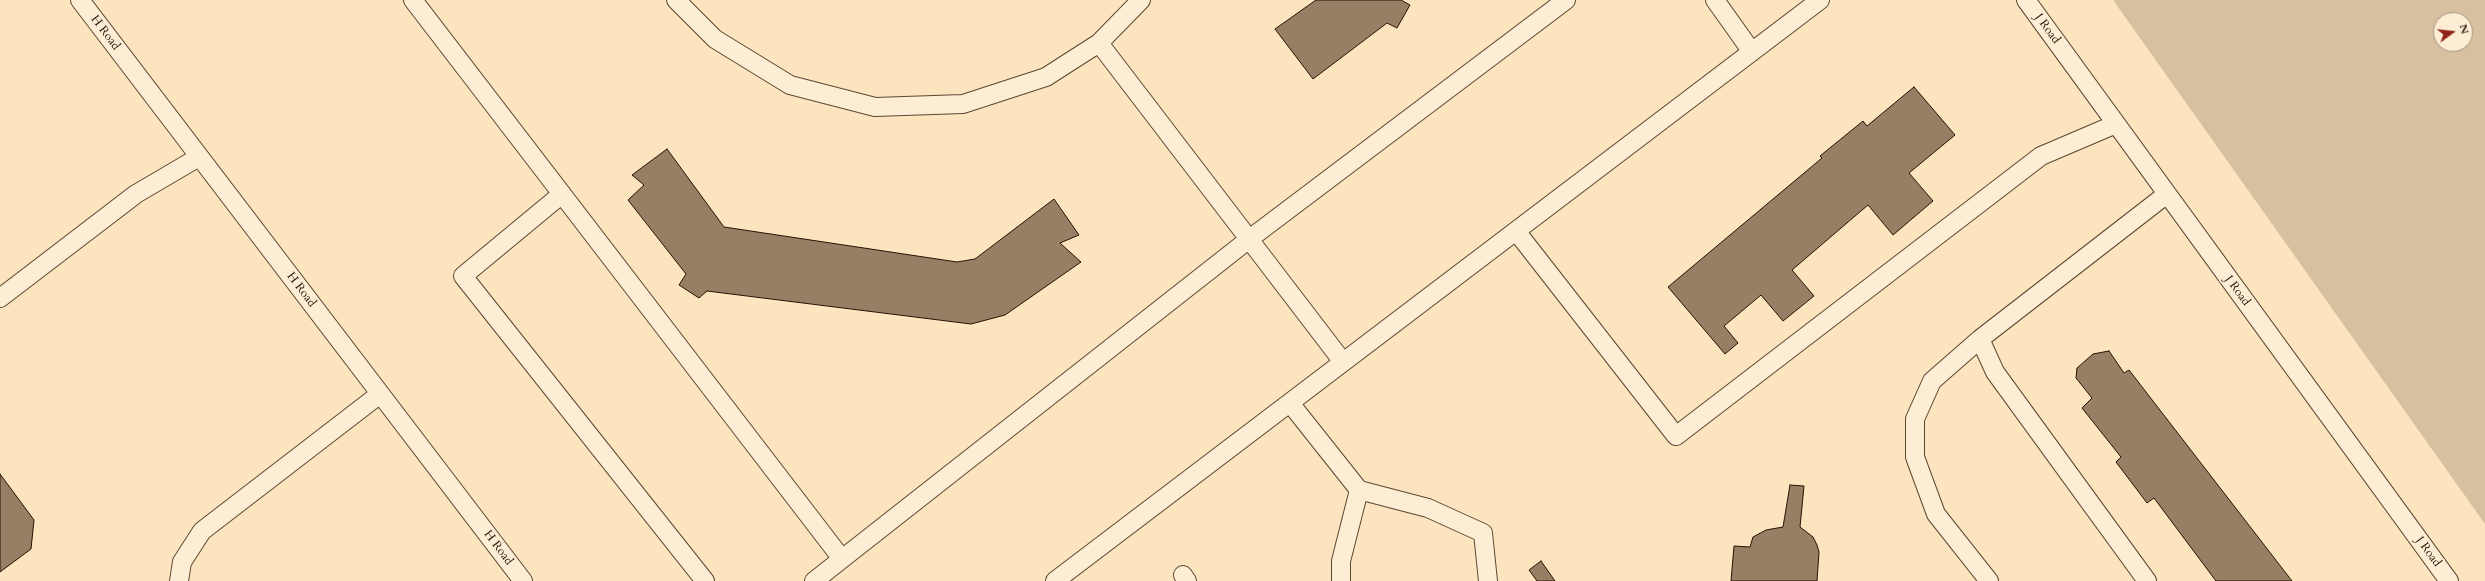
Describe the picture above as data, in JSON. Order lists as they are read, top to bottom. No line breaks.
{"streets":{"lane":["J Road","H Road"]},"north":"right"}
